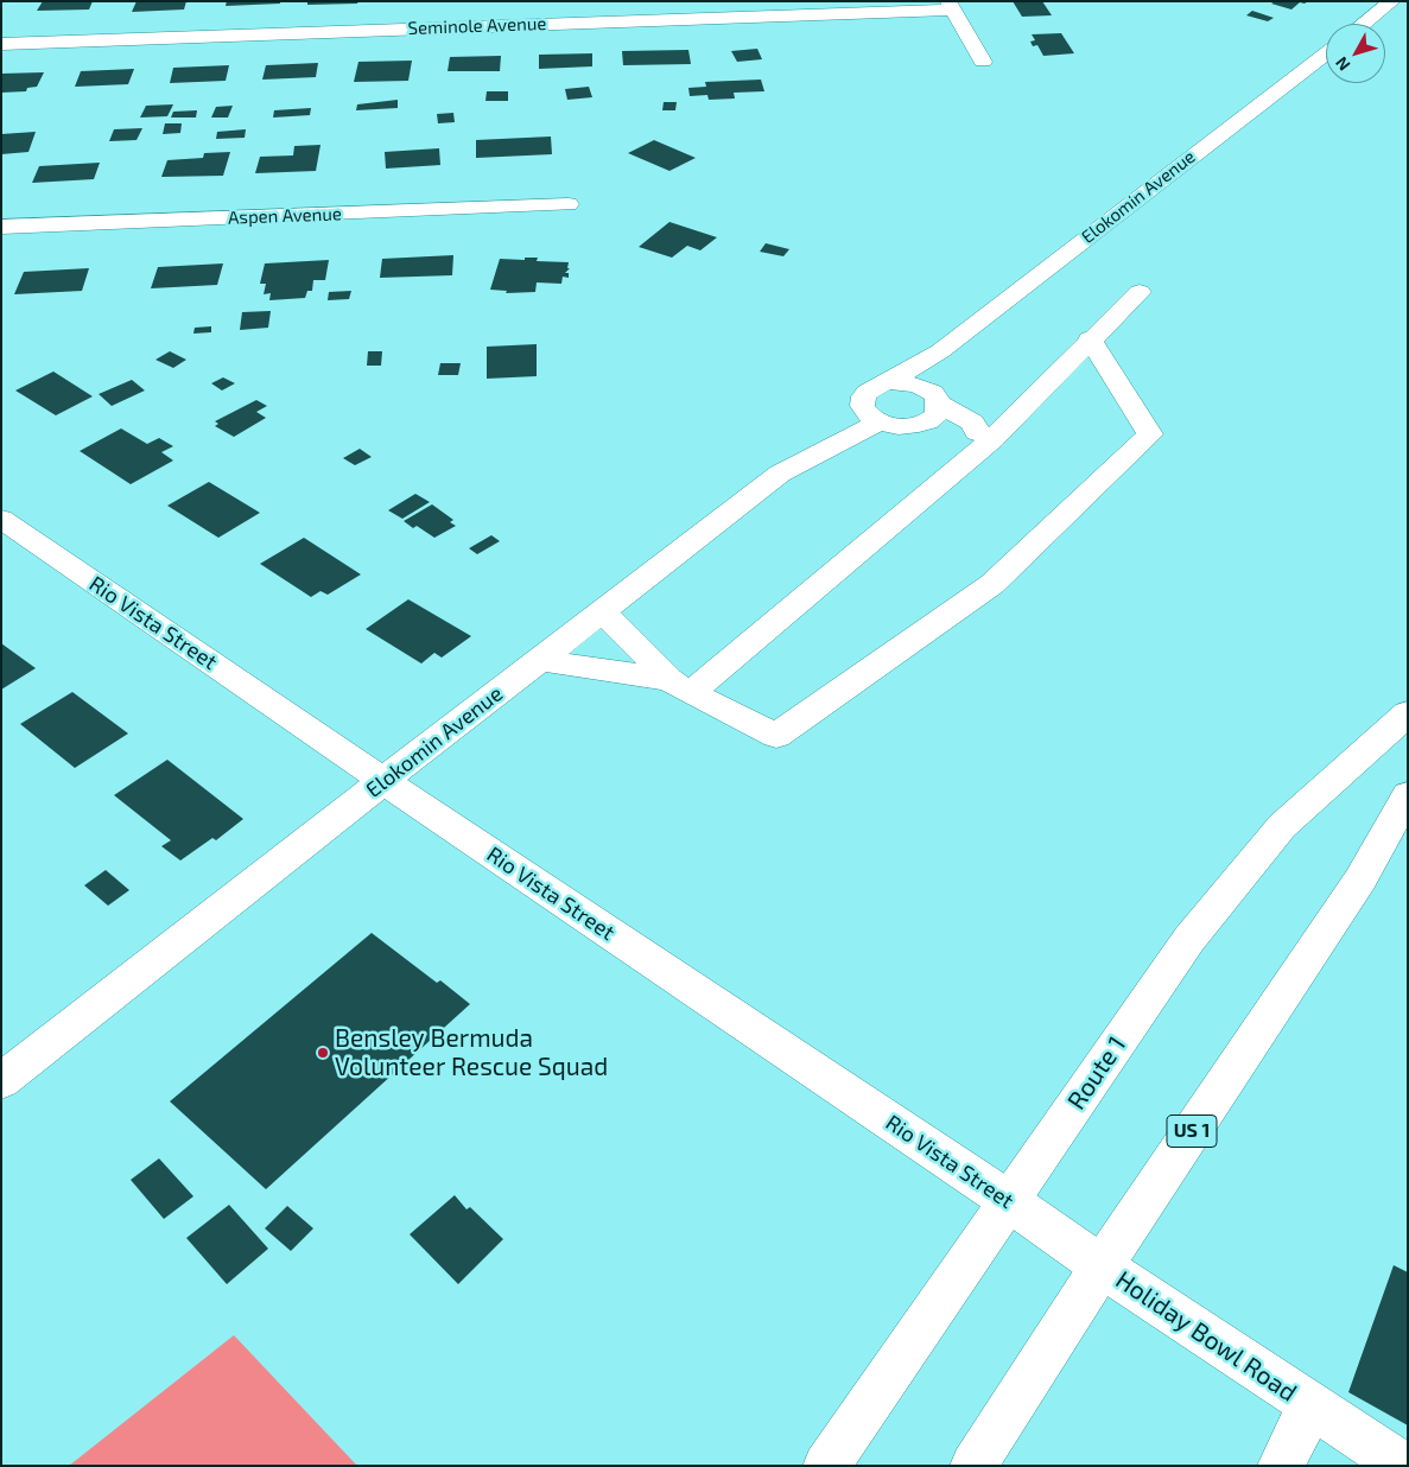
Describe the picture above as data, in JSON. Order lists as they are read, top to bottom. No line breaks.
{"streets":{"street":["Seminole Avenue","Elokomin Avenue","Aspen Avenue","Rio Vista Street","Route 1","US 1","Holiday Bowl Road"]},"crossings":[["Elokomin Avenue","Rio Vista Street"],["Rio Vista Street","Route 1"],["Rio Vista Street","US 1"],["Rio Vista Street","Holiday Bowl Road"],["US 1","Holiday Bowl Road"]],"places":["Bensley Bermuda Volunteer Rescue Squad"],"north":"bottom left"}
